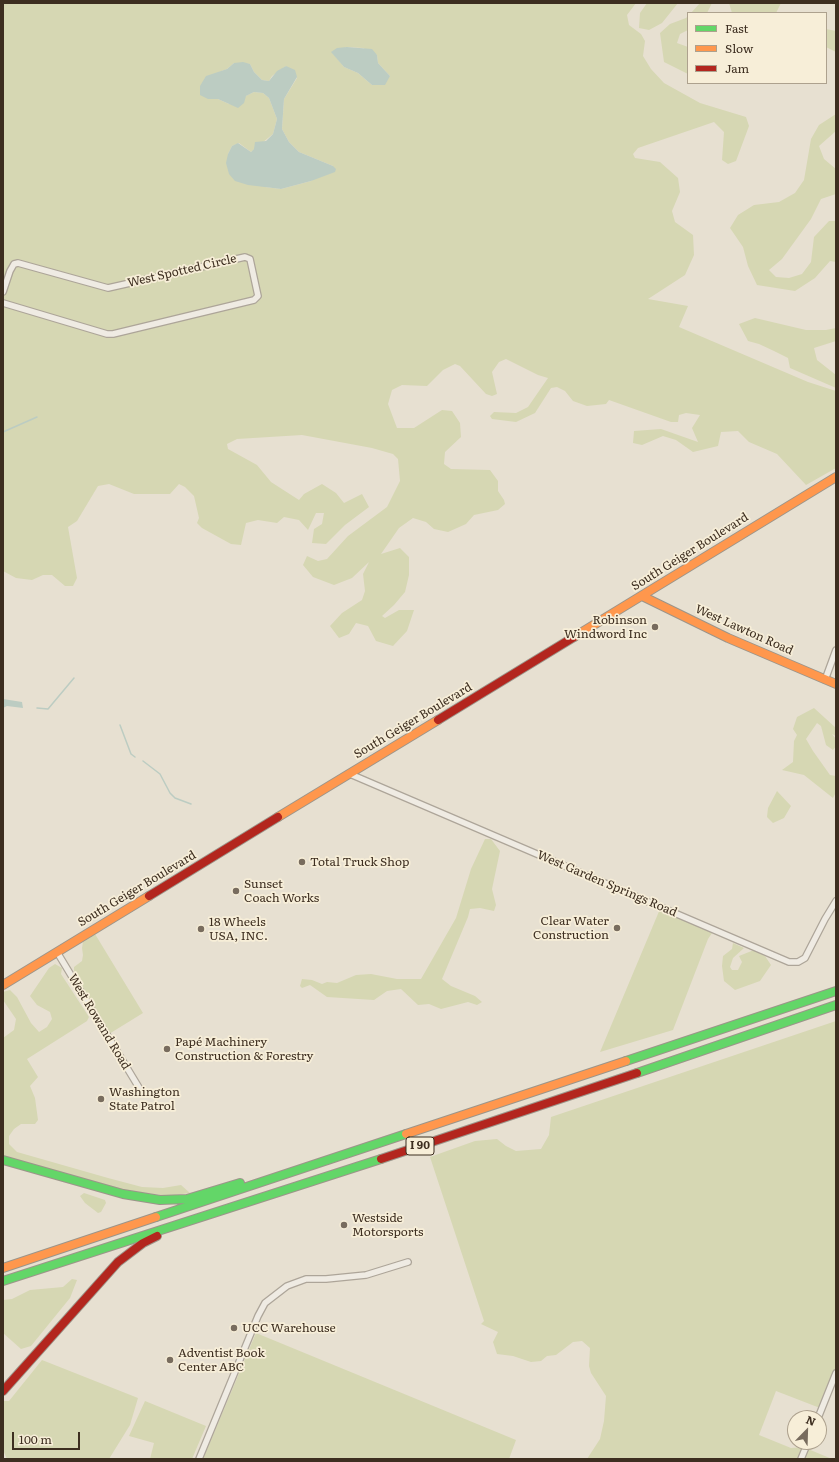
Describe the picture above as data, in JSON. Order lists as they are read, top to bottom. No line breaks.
{"streets":{"main road":["South Geiger Boulevard","West Lawton Road","I 90"],"street":["West Spotted Circle","West Garden Springs Road","West Rowand Road"]},"crossings":[["South Geiger Boulevard","West Lawton Road"],["South Geiger Boulevard","West Garden Springs Road"],["South Geiger Boulevard","West Rowand Road"]],"places":["Robinson Windword Inc","Total Truck Shop","Sunset Coach Works","Clear Water Construction","18 Wheels USA, INC.","Papé Machinery Construction & Forestry","Washington State Patrol","Westside Motorsports","UCC Warehouse","Adventist Book Center ABC"],"legend":["Fast","Slow","Jam"],"scale_bar":"100 m","north":"top right"}
